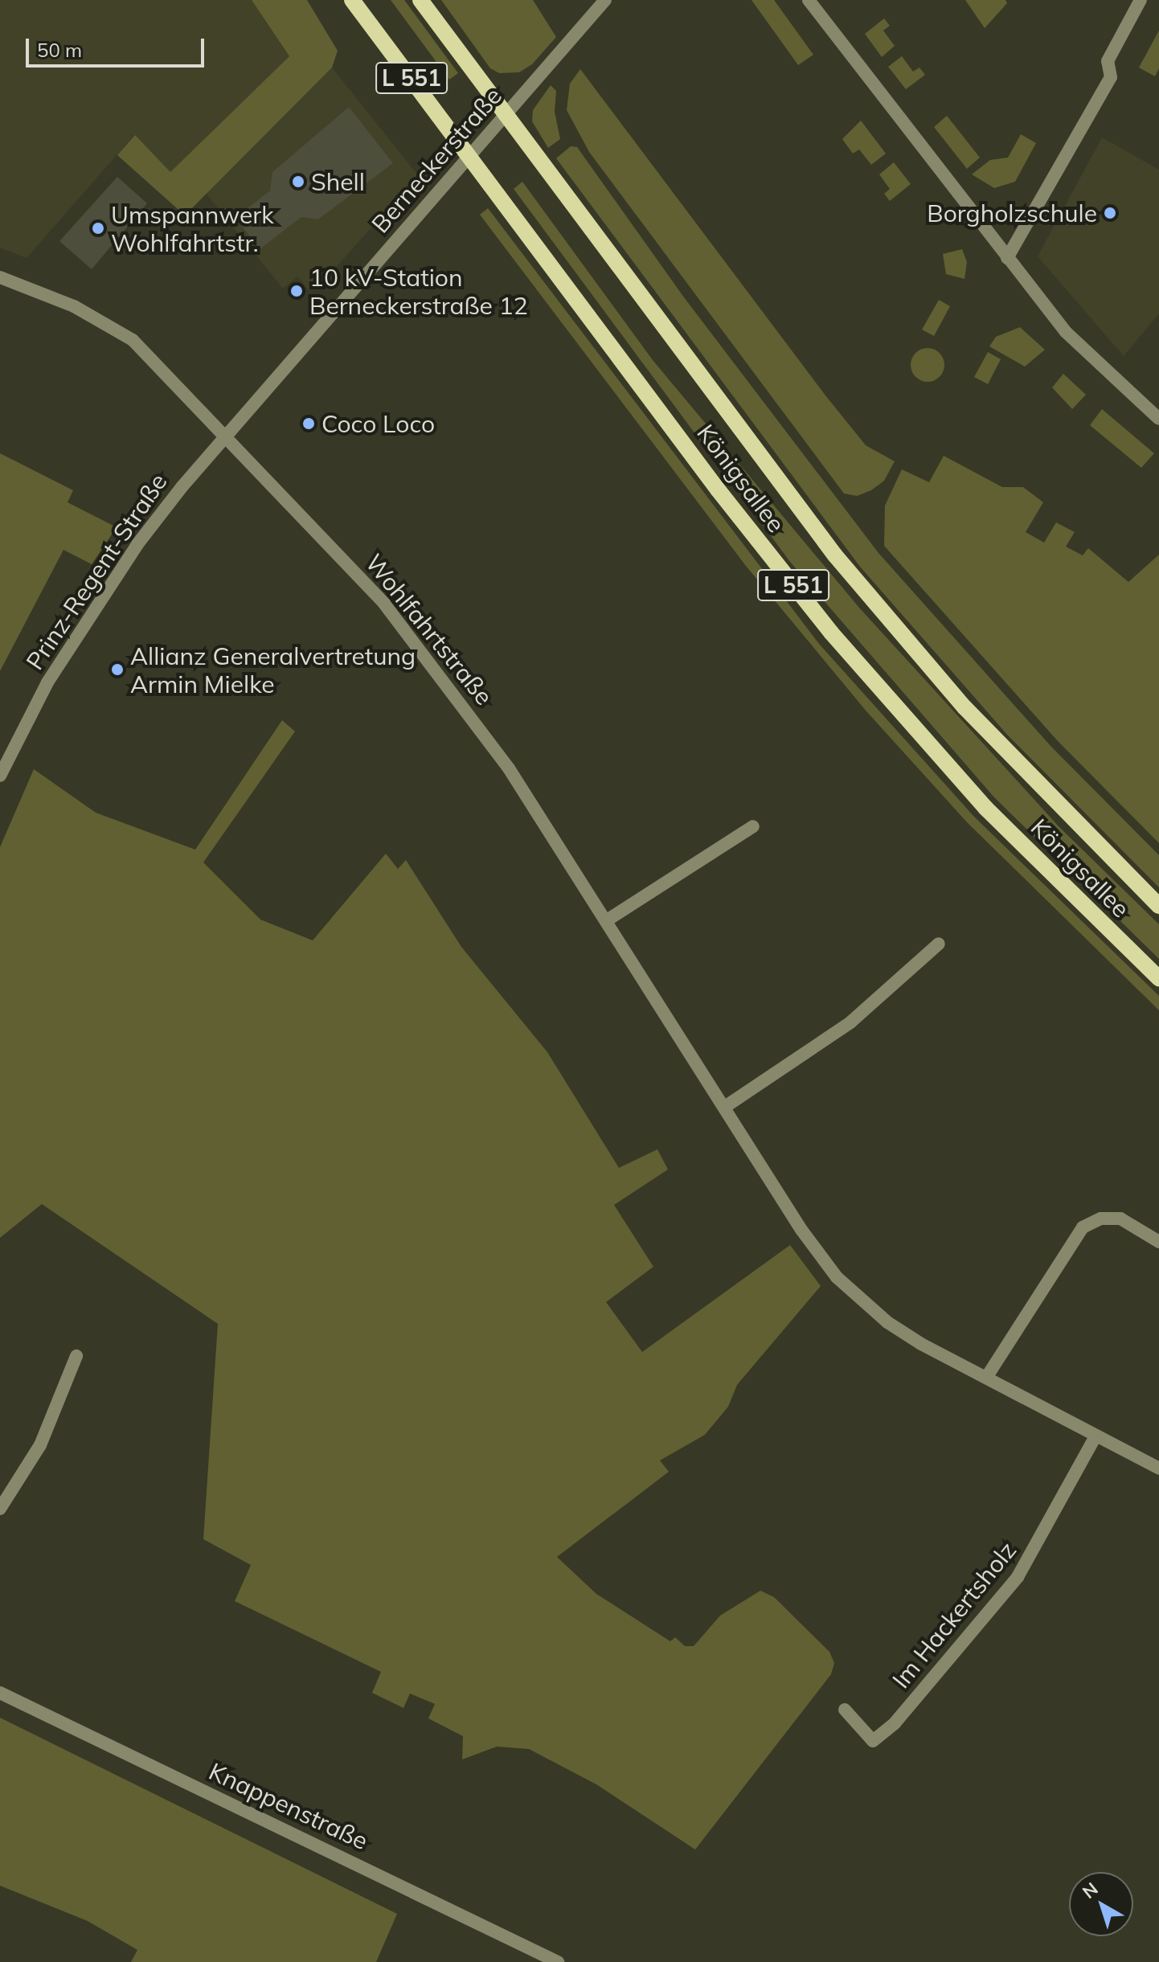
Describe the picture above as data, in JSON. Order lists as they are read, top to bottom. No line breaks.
{"streets":{"main road":["L 551","Königsallee"],"street":["Berneckerstraße","Prinz-Regent-Straße","Wohlfahrtstraße","Im Hackertsholz","Knappenstraße"]},"crossings":[["Berneckerstraße","Königsallee"],["Berneckerstraße","Prinz-Regent-Straße"],["Berneckerstraße","Wohlfahrtstraße"],["Prinz-Regent-Straße","Wohlfahrtstraße"],["Wohlfahrtstraße","Im Hackertsholz"]],"places":["Shell","Borgholzschule","Umspannwerk Wohlfahrtstr.","10 kV-Station Berneckerstraße 12","Coco Loco","Allianz Generalvertretung Armin Mielke"],"scale_bar":"50 m","north":"top left"}
